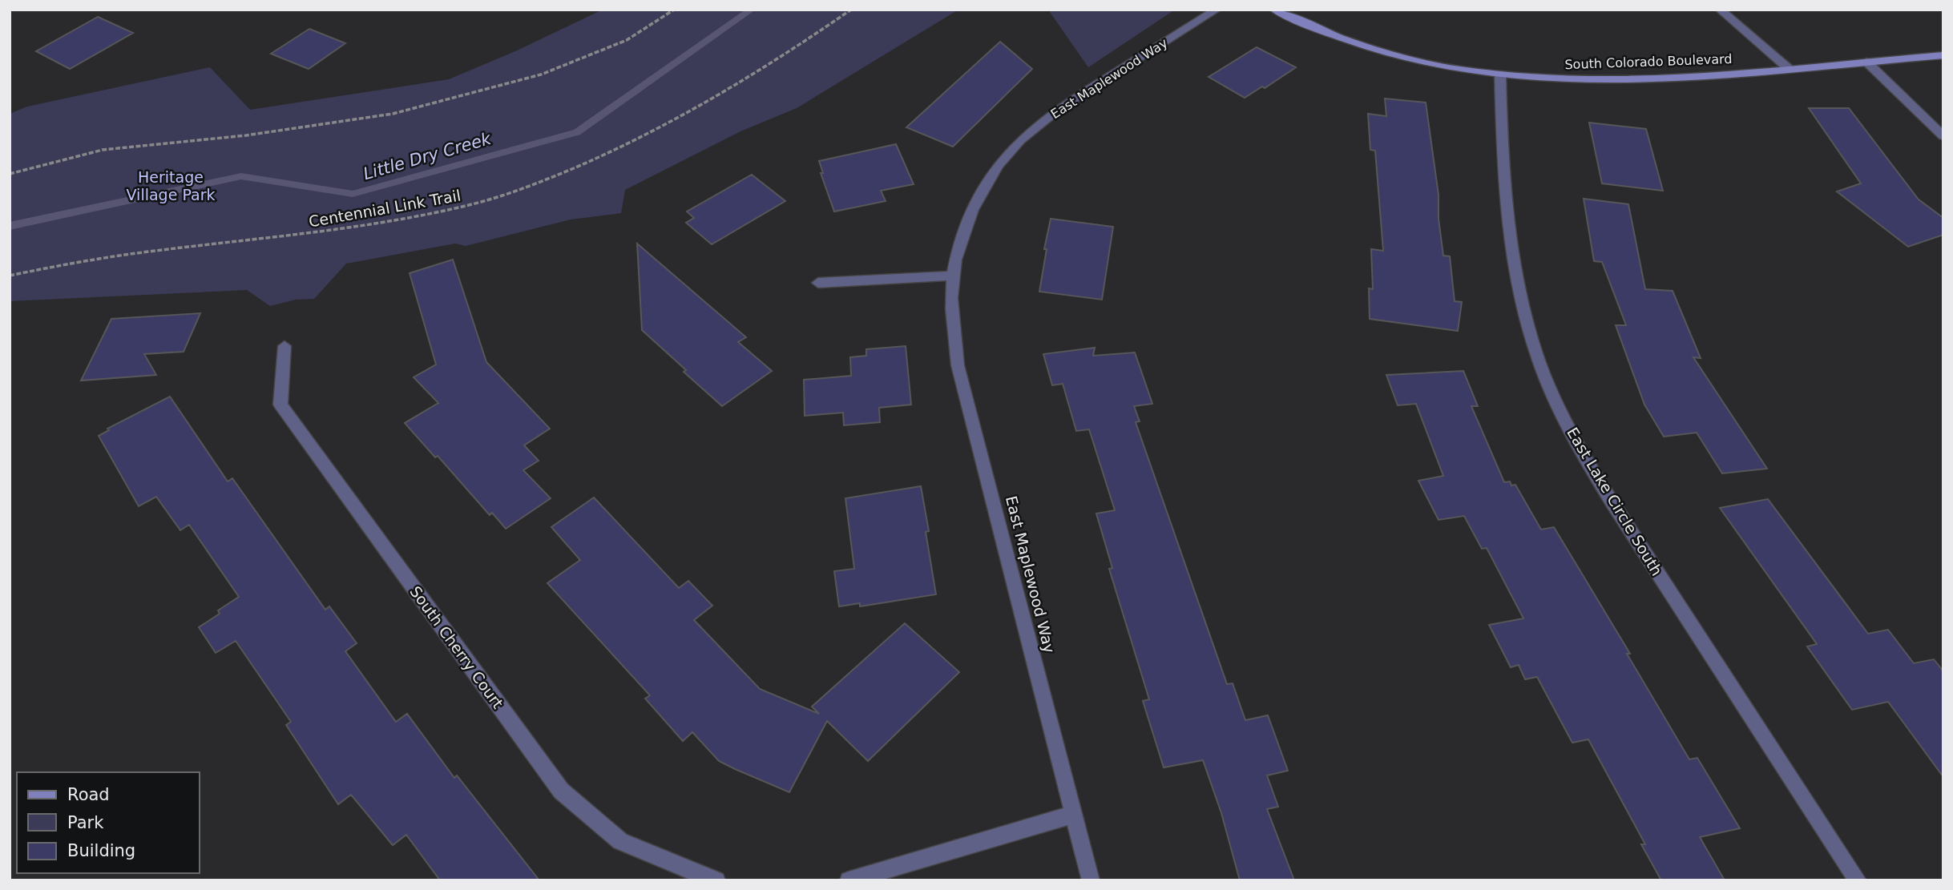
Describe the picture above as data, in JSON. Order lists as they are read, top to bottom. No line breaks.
{"streets":{"street":["South Colorado Boulevard","East Maplewood Way","East Lake Circle South","South Cherry Court"],"path":["Centennial Link Trail"]},"crossings":[["South Colorado Boulevard","East Lake Circle South"]],"water":["Little Dry Creek"],"parks":["Heritage Village Park"],"legend":["Road","Park","Building"]}
